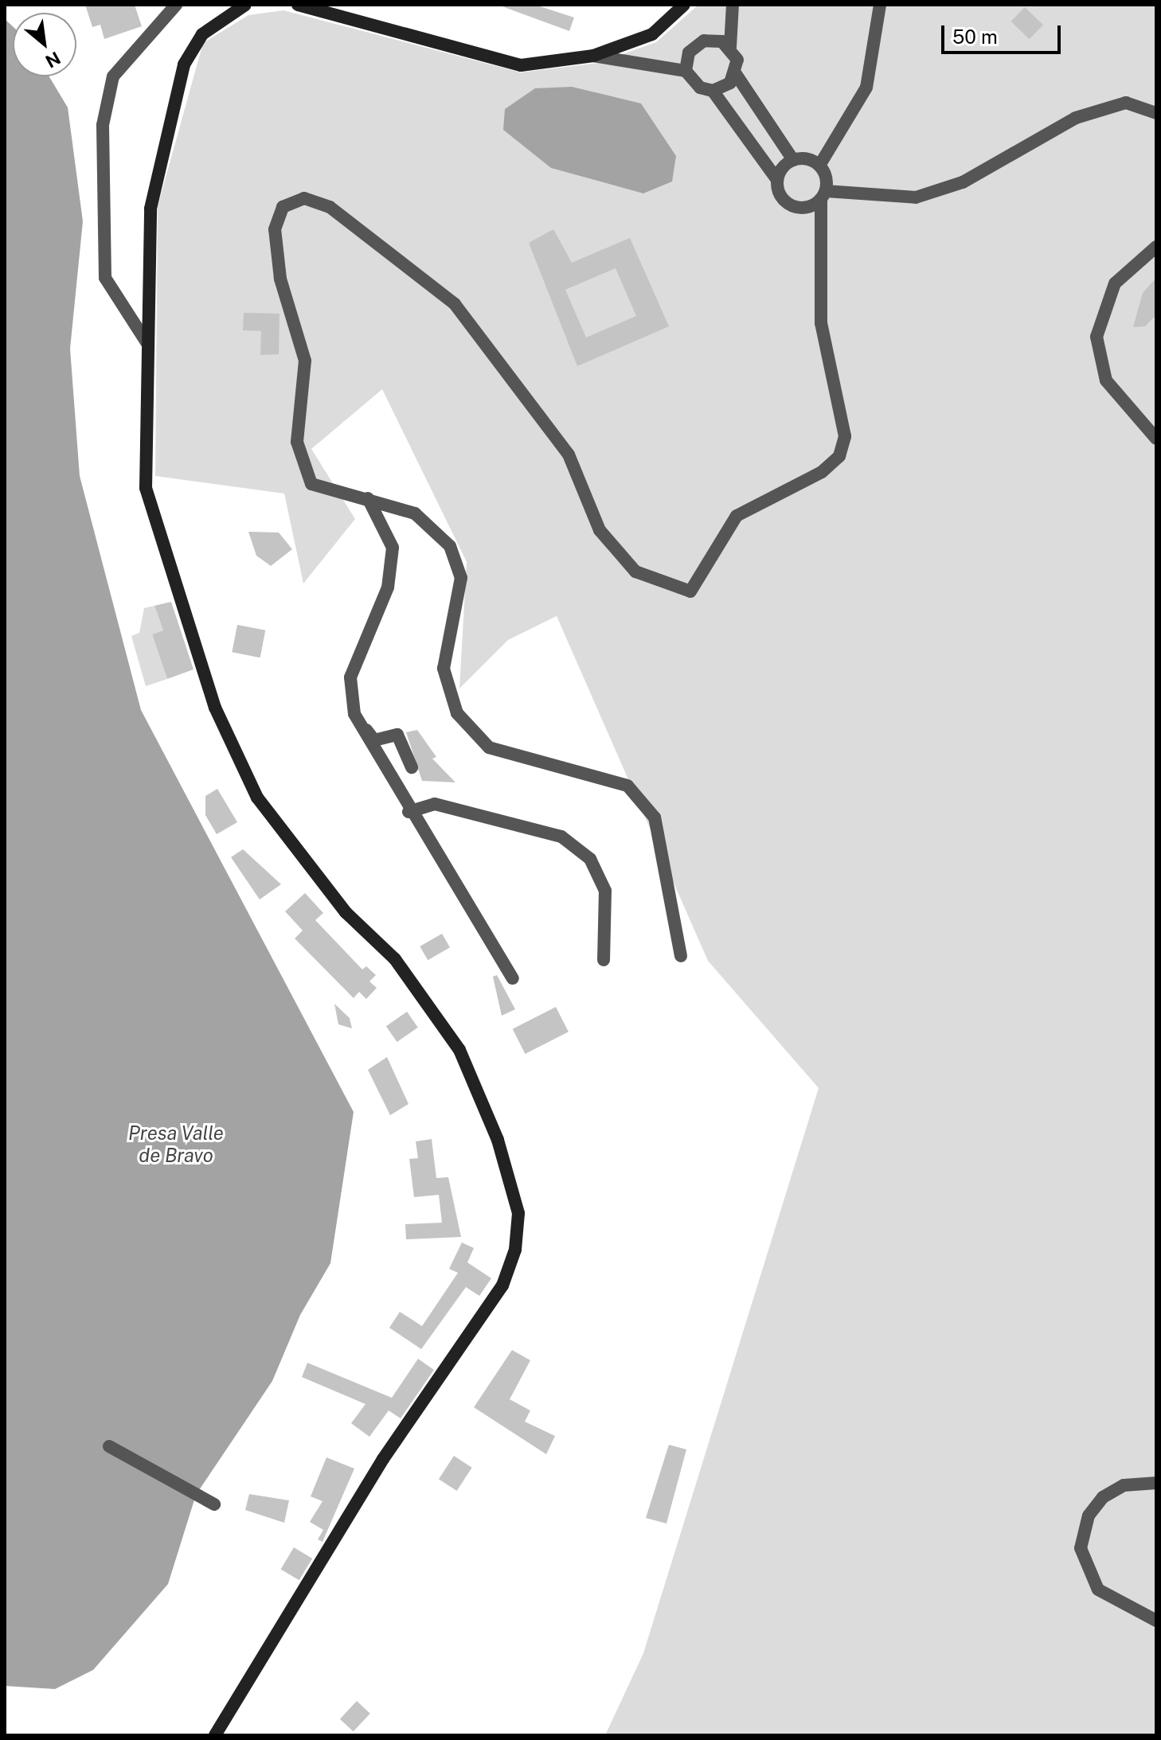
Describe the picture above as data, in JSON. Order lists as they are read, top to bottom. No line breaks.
{"water":["Presa Valle de Bravo"],"scale_bar":"50 m","north":"bottom right"}
